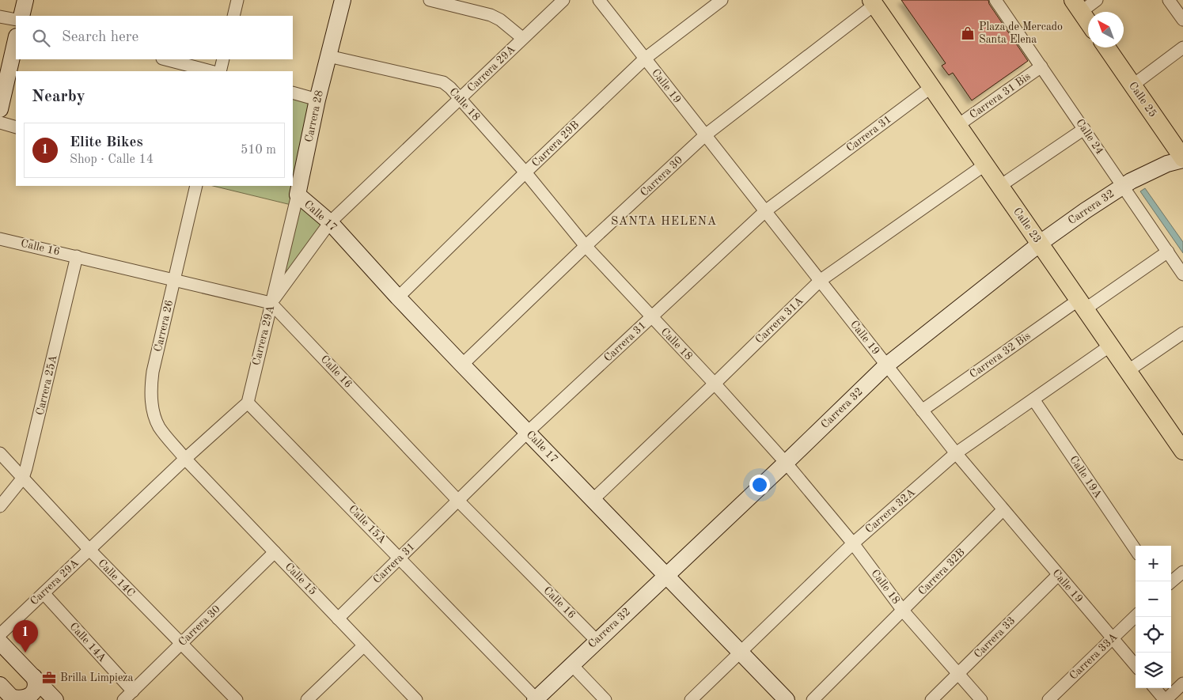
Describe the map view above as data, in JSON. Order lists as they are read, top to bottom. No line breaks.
{"streets":{"main road":["Calle 25","Calle 23"],"street":["Carrera 29A","Calle 19","Carrera 31 Bis","Calle 18","Carrera 28","Carrera 31","Calle 24","Carrera 29B","Carrera 30","Carrera 32","Calle 17","Calle 16","Carrera 31A","Carrera 26","Carrera 32 Bis","Carrera 25A","Calle 19A","Carrera 32A","Calle 15A","Carrera 32B","Calle 14C","Calle 15","Carrera 33","Calle 14A","Carrera 33A"]},"crossings":[["Carrera 29A","Calle 18"],["Carrera 29A","Carrera 28"],["Carrera 29A","Calle 17"],["Carrera 29A","Calle 16"],["Carrera 29A","Carrera 26"],["Carrera 29A","Calle 15A"],["Carrera 29A","Calle 14C"],["Carrera 29A","Calle 15"],["Carrera 29A","Calle 14A"],["Calle 19","Carrera 31"],["Calle 19","Carrera 29B"],["Calle 19","Carrera 30"],["Calle 19","Carrera 32"],["Calle 19","Carrera 31A"],["Calle 19","Carrera 32 Bis"],["Calle 19","Carrera 32A"],["Calle 19","Carrera 32B"],["Calle 19","Carrera 33"],["Calle 19","Carrera 33A"],["Carrera 31 Bis","Calle 24"],["Carrera 31 Bis","Calle 23"],["Calle 25","Carrera 32"],["Calle 18","Carrera 28"],["Calle 18","Carrera 31"],["Calle 18","Carrera 29B"],["Calle 18","Carrera 30"],["Calle 18","Carrera 32"],["Calle 18","Carrera 31A"],["Calle 18","Carrera 32A"],["Calle 18","Carrera 32B"],["Calle 18","Carrera 33"],["Carrera 28","Calle 17"],["Carrera 28","Calle 16"],["Carrera 31","Calle 17"],["Carrera 31","Calle 23"],["Carrera 31","Calle 16"],["Carrera 31","Calle 15A"],["Carrera 31","Calle 15"],["Calle 24","Carrera 32"],["Calle 24","Carrera 32 Bis"],["Carrera 29B","Calle 17"],["Carrera 30","Calle 17"],["Carrera 30","Calle 23"],["Carrera 30","Calle 14C"],["Carrera 30","Calle 15"],["Carrera 30","Calle 14A"],["Carrera 32","Calle 17"],["Carrera 32","Calle 23"],["Carrera 32","Calle 16"],["Carrera 32","Calle 15A"],["Calle 17","Carrera 31A"],["Calle 17","Carrera 32A"],["Calle 23","Carrera 31A"],["Calle 23","Carrera 32 Bis"],["Calle 23","Carrera 32A"],["Calle 16","Carrera 26"],["Calle 16","Carrera 25A"],["Carrera 26","Calle 15"],["Carrera 25A","Calle 14C"],["Calle 19A","Carrera 32A"]],"districts":["SANTA HELENA"],"places":{"shop":["Plaza de Mercado Santa Elena"],"office":["Brilla Limpieza"]},"north":"top left","page":{"search":"Search here","heading":"Nearby","list":[{"mark":"1","name":"Elite Bikes","note":"Shop · Calle 14","value":"510 m"}],"map_buttons":["+","−"],"pins":"1"}}
